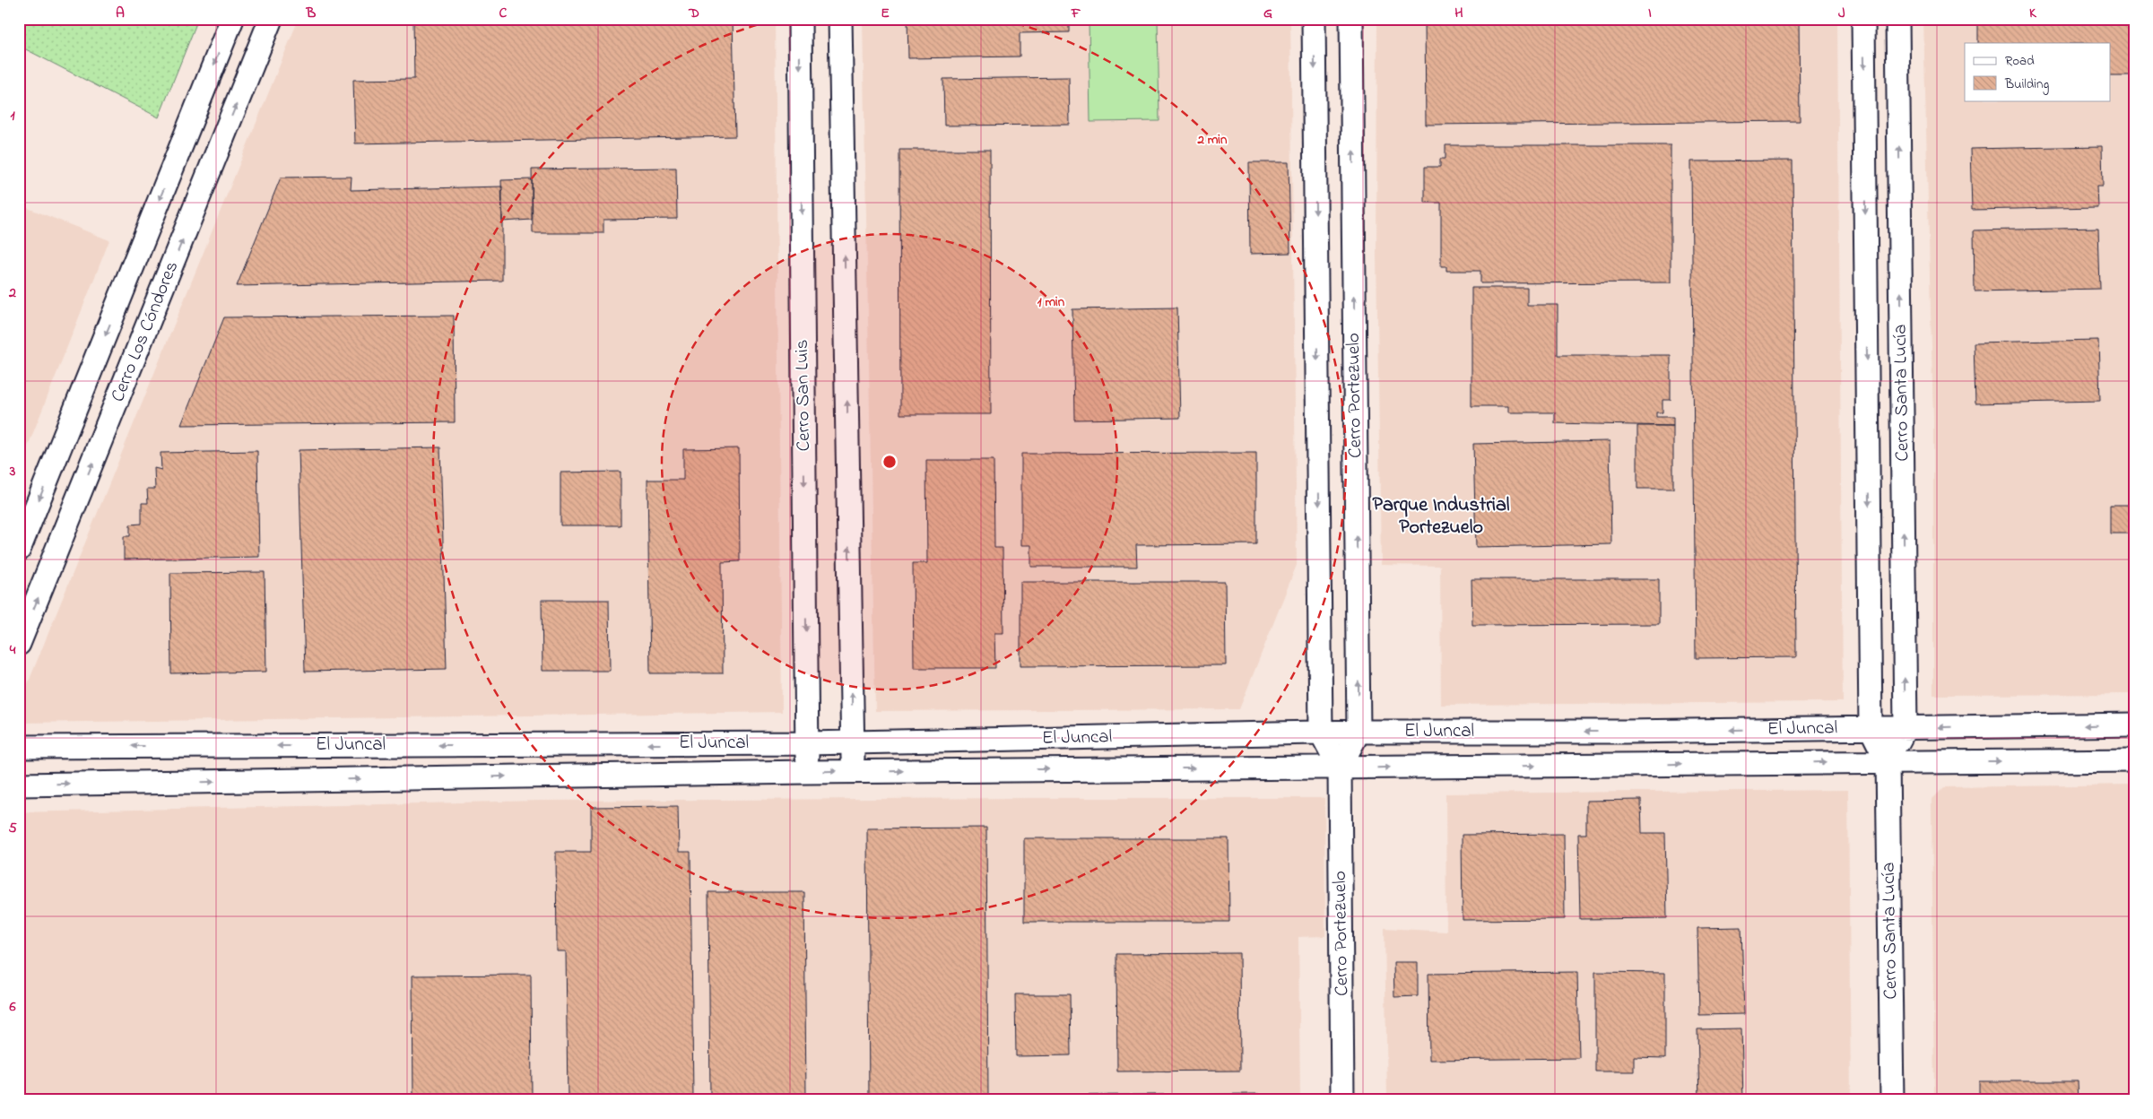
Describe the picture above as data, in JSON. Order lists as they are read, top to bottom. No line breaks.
{"streets":{"street":["Cerro Los Cóndores","Cerro Santa Lucía","Cerro San Luis","Cerro Portezuelo","El Juncal"]},"crossings":[["Cerro Santa Lucía","El Juncal"],["Cerro San Luis","El Juncal"],["Cerro Portezuelo","El Juncal"]],"districts":["Parque Industrial Portezuelo"],"legend":["Road","Building"],"grid":{"columns":["A","B","C","D","E","F","G","H","I","J","K"],"rows":["1","2","3","4","5","6"]},"rings":["2 min","1 min"]}
